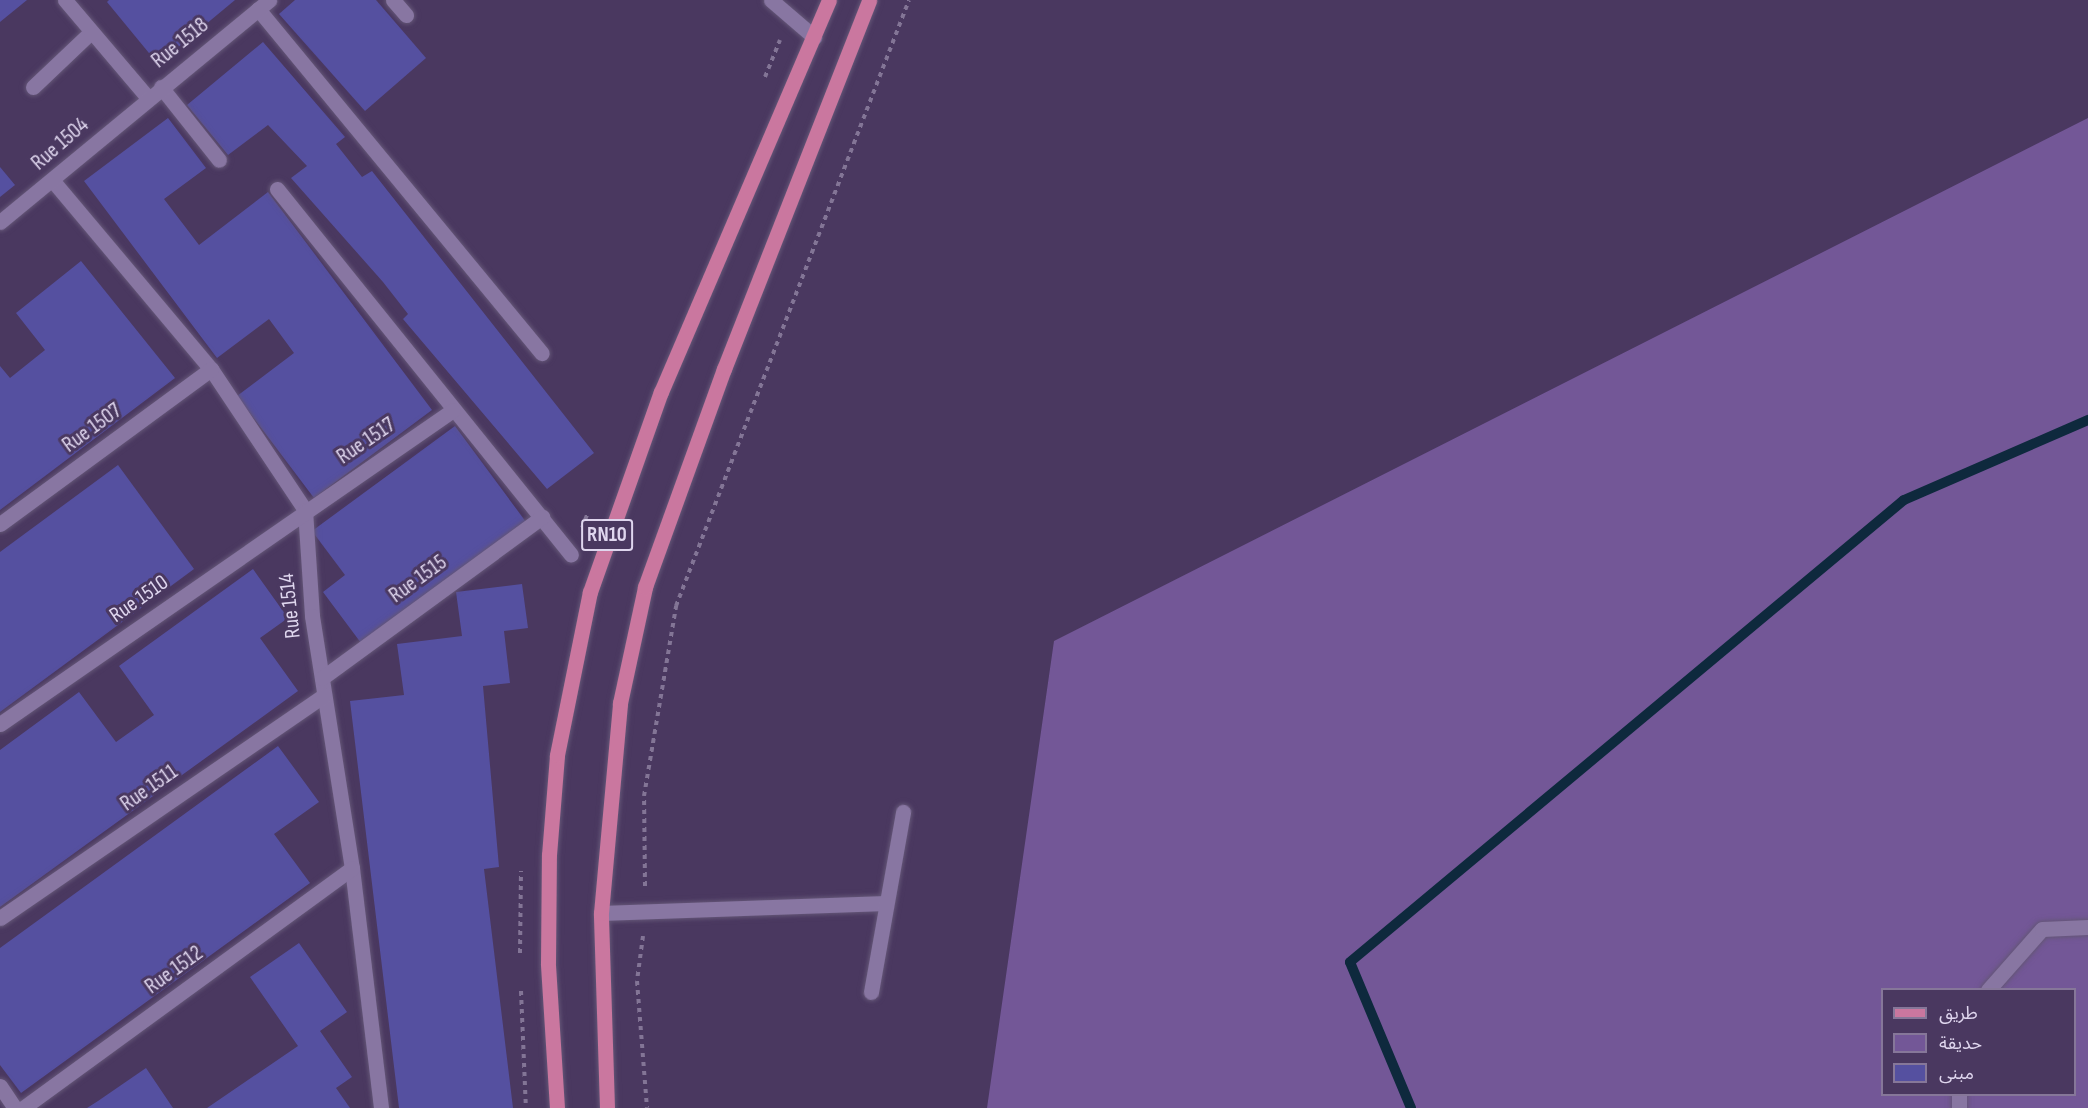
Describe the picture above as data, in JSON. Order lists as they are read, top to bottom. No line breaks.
{"streets":{"main road":["RN10"],"street":["Rue 1518","Rue 1504","Rue 1507","Rue 1517","Rue 1515","Rue 1510","Rue 1514","Rue 1511","Rue 1512"]},"crossings":[["Rue 1518","Rue 1504"],["Rue 1504","Rue 1514"],["Rue 1507","Rue 1514"],["Rue 1517","Rue 1510"],["Rue 1517","Rue 1514"],["Rue 1515","Rue 1514"],["Rue 1510","Rue 1514"],["Rue 1514","Rue 1511"],["Rue 1514","Rue 1512"]],"legend":["طريق","حديقة","مبنى"]}
